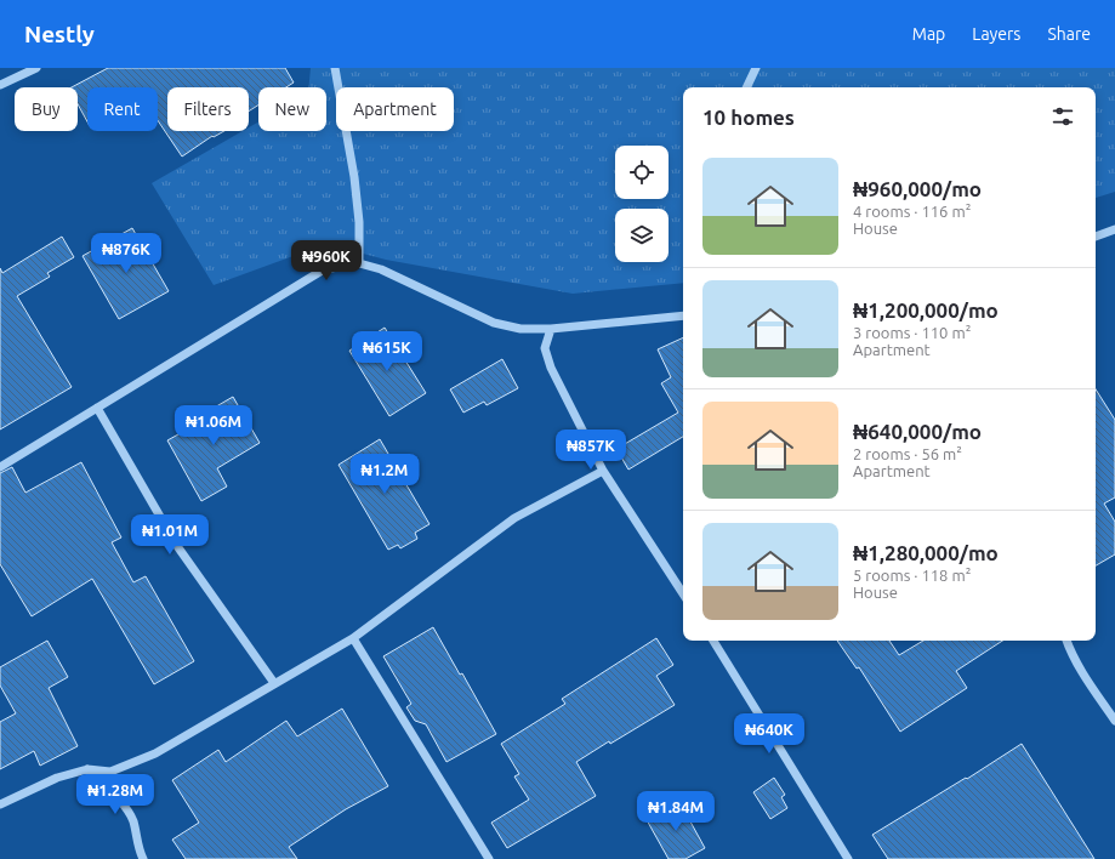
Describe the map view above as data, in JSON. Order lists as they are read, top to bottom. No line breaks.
{"page":{"header":"Nestly","nav":["Map","Layers","Share"],"chip":["Buy","Rent","Filters","New","Apartment"],"heading":"10 homes","list":[{"name":"₦960,000/mo","note":"4 rooms · 116 m² · House"},{"name":"₦1,200,000/mo","note":"3 rooms · 110 m² · Apartment"},{"name":"₦640,000/mo","note":"2 rooms · 56 m² · Apartment"},{"name":"₦1,280,000/mo","note":"5 rooms · 118 m² · House"}],"price":["₦876K","₦960K","₦615K","₦1.06M","₦857K","₦1.2M","₦1.01M","₦640K","₦1.28M","₦1.84M"]}}
